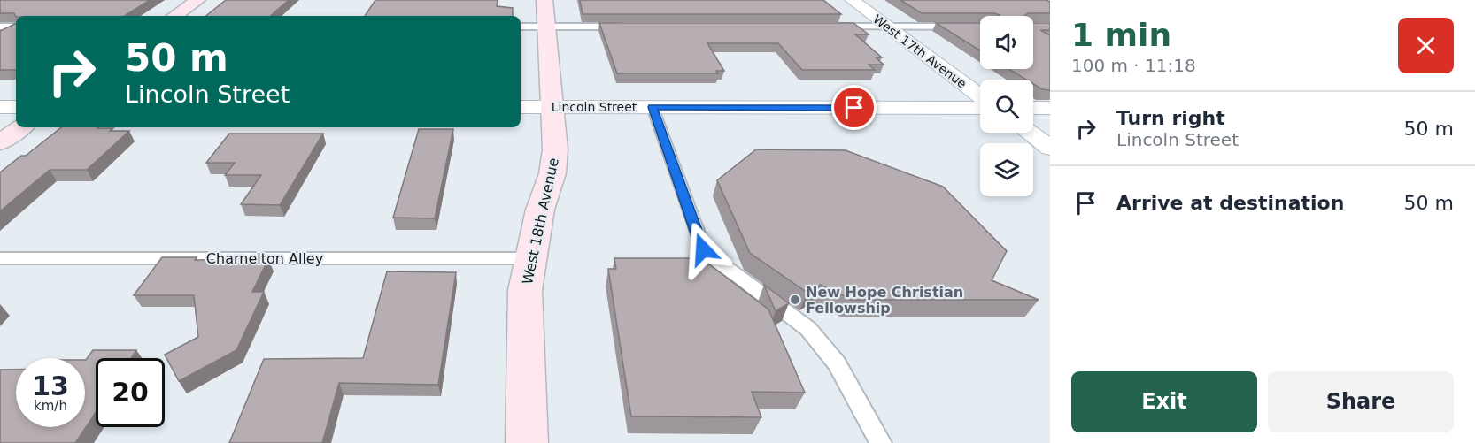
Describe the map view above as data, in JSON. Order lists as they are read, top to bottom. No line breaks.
{"streets":{"main road":["West 18th Avenue"],"street":["West 17th Avenue","Lincoln Street"],"lane":["Charnelton Alley"]},"crossings":[["Lincoln Street","West 18th Avenue"],["West 18th Avenue","Charnelton Alley"]],"places":["New Hope Christian Fellowship"],"page":{"heading":["1 min","100 m · 11:18"],"turn":["50 m","Lincoln Street"],"list":[{"name":"Turn right","note":"Lincoln Street","value":"50 m"},{"name":"Arrive at destination","value":"50 m"}],"speed":"13 km/h","limit":"20","buttons":["Exit","Share"]}}
